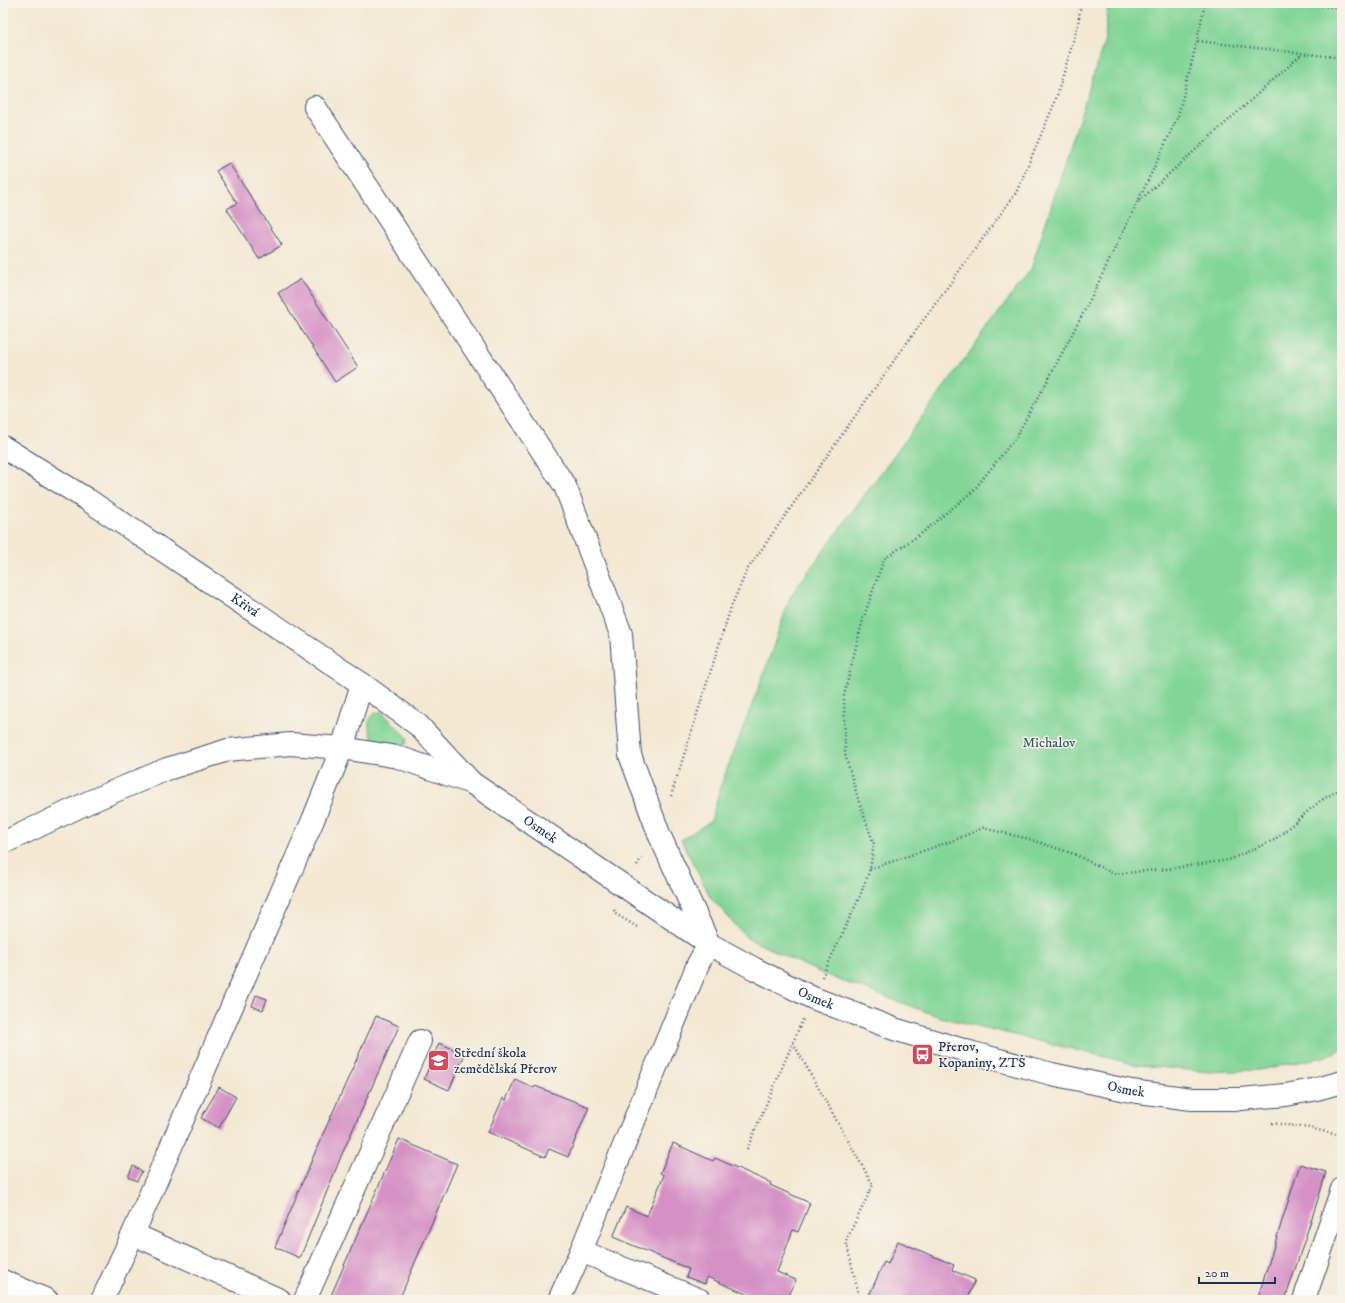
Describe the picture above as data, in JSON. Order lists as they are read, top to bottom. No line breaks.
{"streets":{"street":["Křivá","Osmek"]},"crossings":[["Křivá","Osmek"]],"parks":["Michalov"],"places":{"bus stop":["Přerov, Kopaniny, ZTŠ"],"school or university":["Střední škola zemědělská Přerov"]},"scale_bar":"20 m"}
